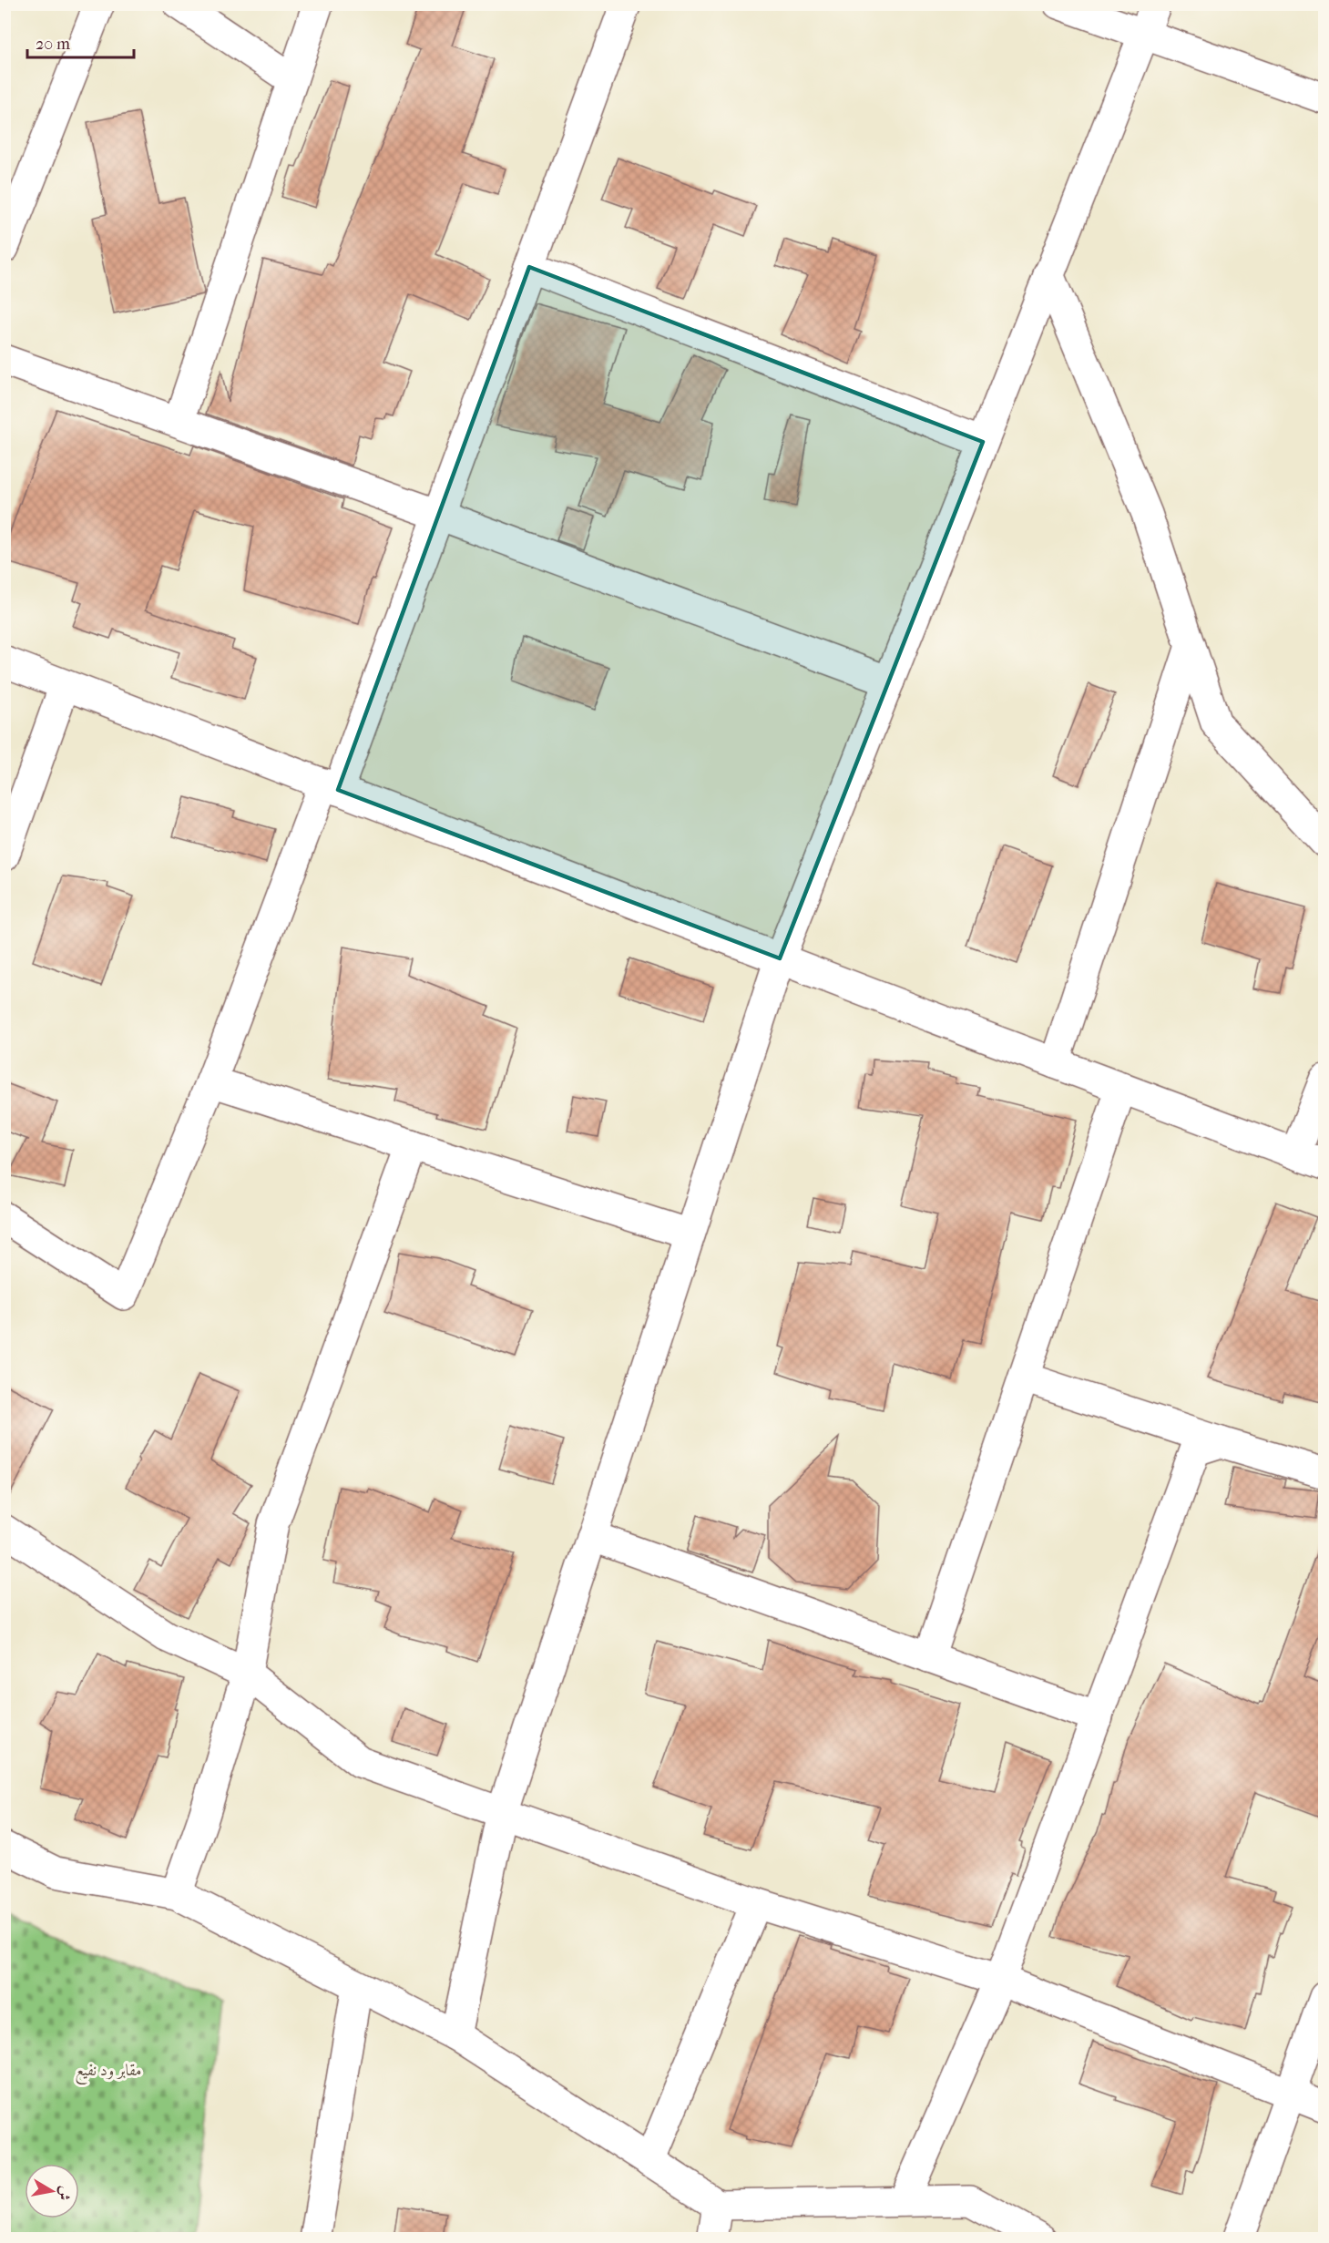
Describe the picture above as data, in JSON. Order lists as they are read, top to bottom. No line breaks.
{"parks":["مقابر ود نفيع"],"scale_bar":"20 m","north":"right"}
